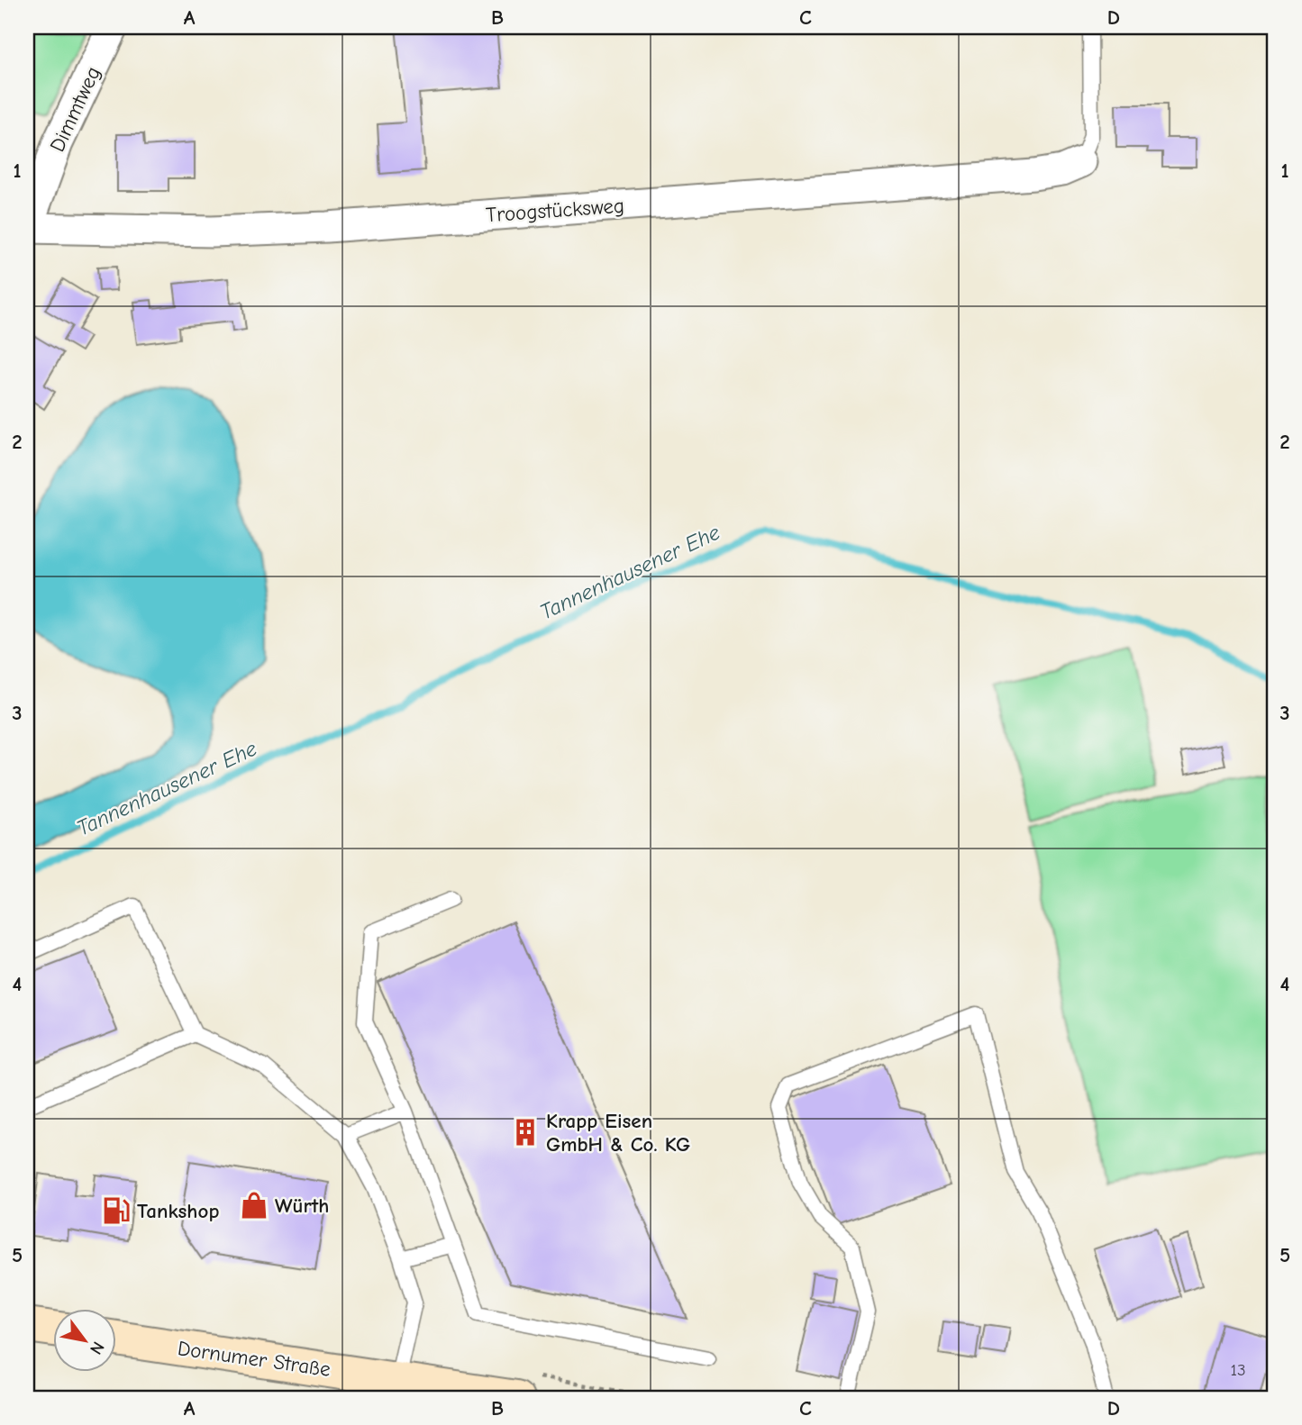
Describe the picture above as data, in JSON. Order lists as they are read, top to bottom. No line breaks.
{"streets":{"main road":["Dornumer Straße"],"street":["Dimmtweg","Troogstücksweg"]},"crossings":[["Dimmtweg","Troogstücksweg"]],"water":["Tannenhausener Ehe"],"places":{"building":["Krapp Eisen GmbH & Co. KG"],"shop":["Würth"],"fuel station":["Tankshop"]},"house_numbers":["13"],"north":"bottom right","grid":{"columns":["A","B","C","D"],"rows":["1","2","3","4","5"]}}
